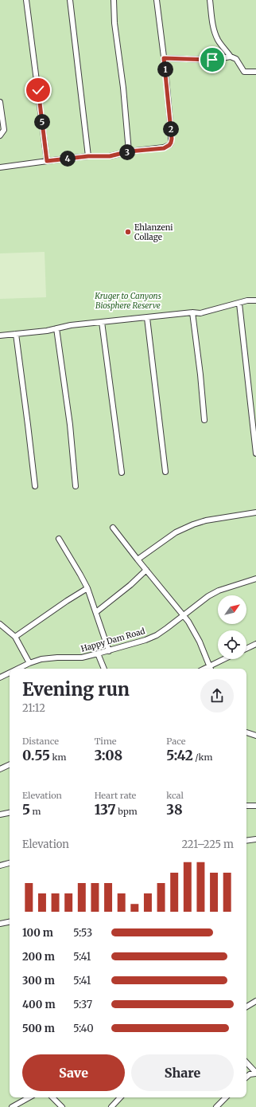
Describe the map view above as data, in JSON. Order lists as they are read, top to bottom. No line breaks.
{"streets":{"street":["Happy Dam Road"]},"parks":["Kruger to Canyons Biosphere Reserve"],"places":["Ehlanzeni Collage"],"north":"top right","page":{"pins":["1","5","2","3","4"],"heading":["Evening run","21:12"],"stats":[["Distance","0.55 km"],["Time","3:08"],["Pace","5:42 /km"],["Elevation","5 m"],["Heart rate","137 bpm"],["kcal","38"]],"chart":["Elevation","221–225 m"],"list":[{"name":"100 m","note":"5:53"},{"name":"200 m","note":"5:41"},{"name":"300 m","note":"5:41"},{"name":"400 m","note":"5:37"},{"name":"500 m","note":"5:40"}],"buttons":["Save","Share"]}}
